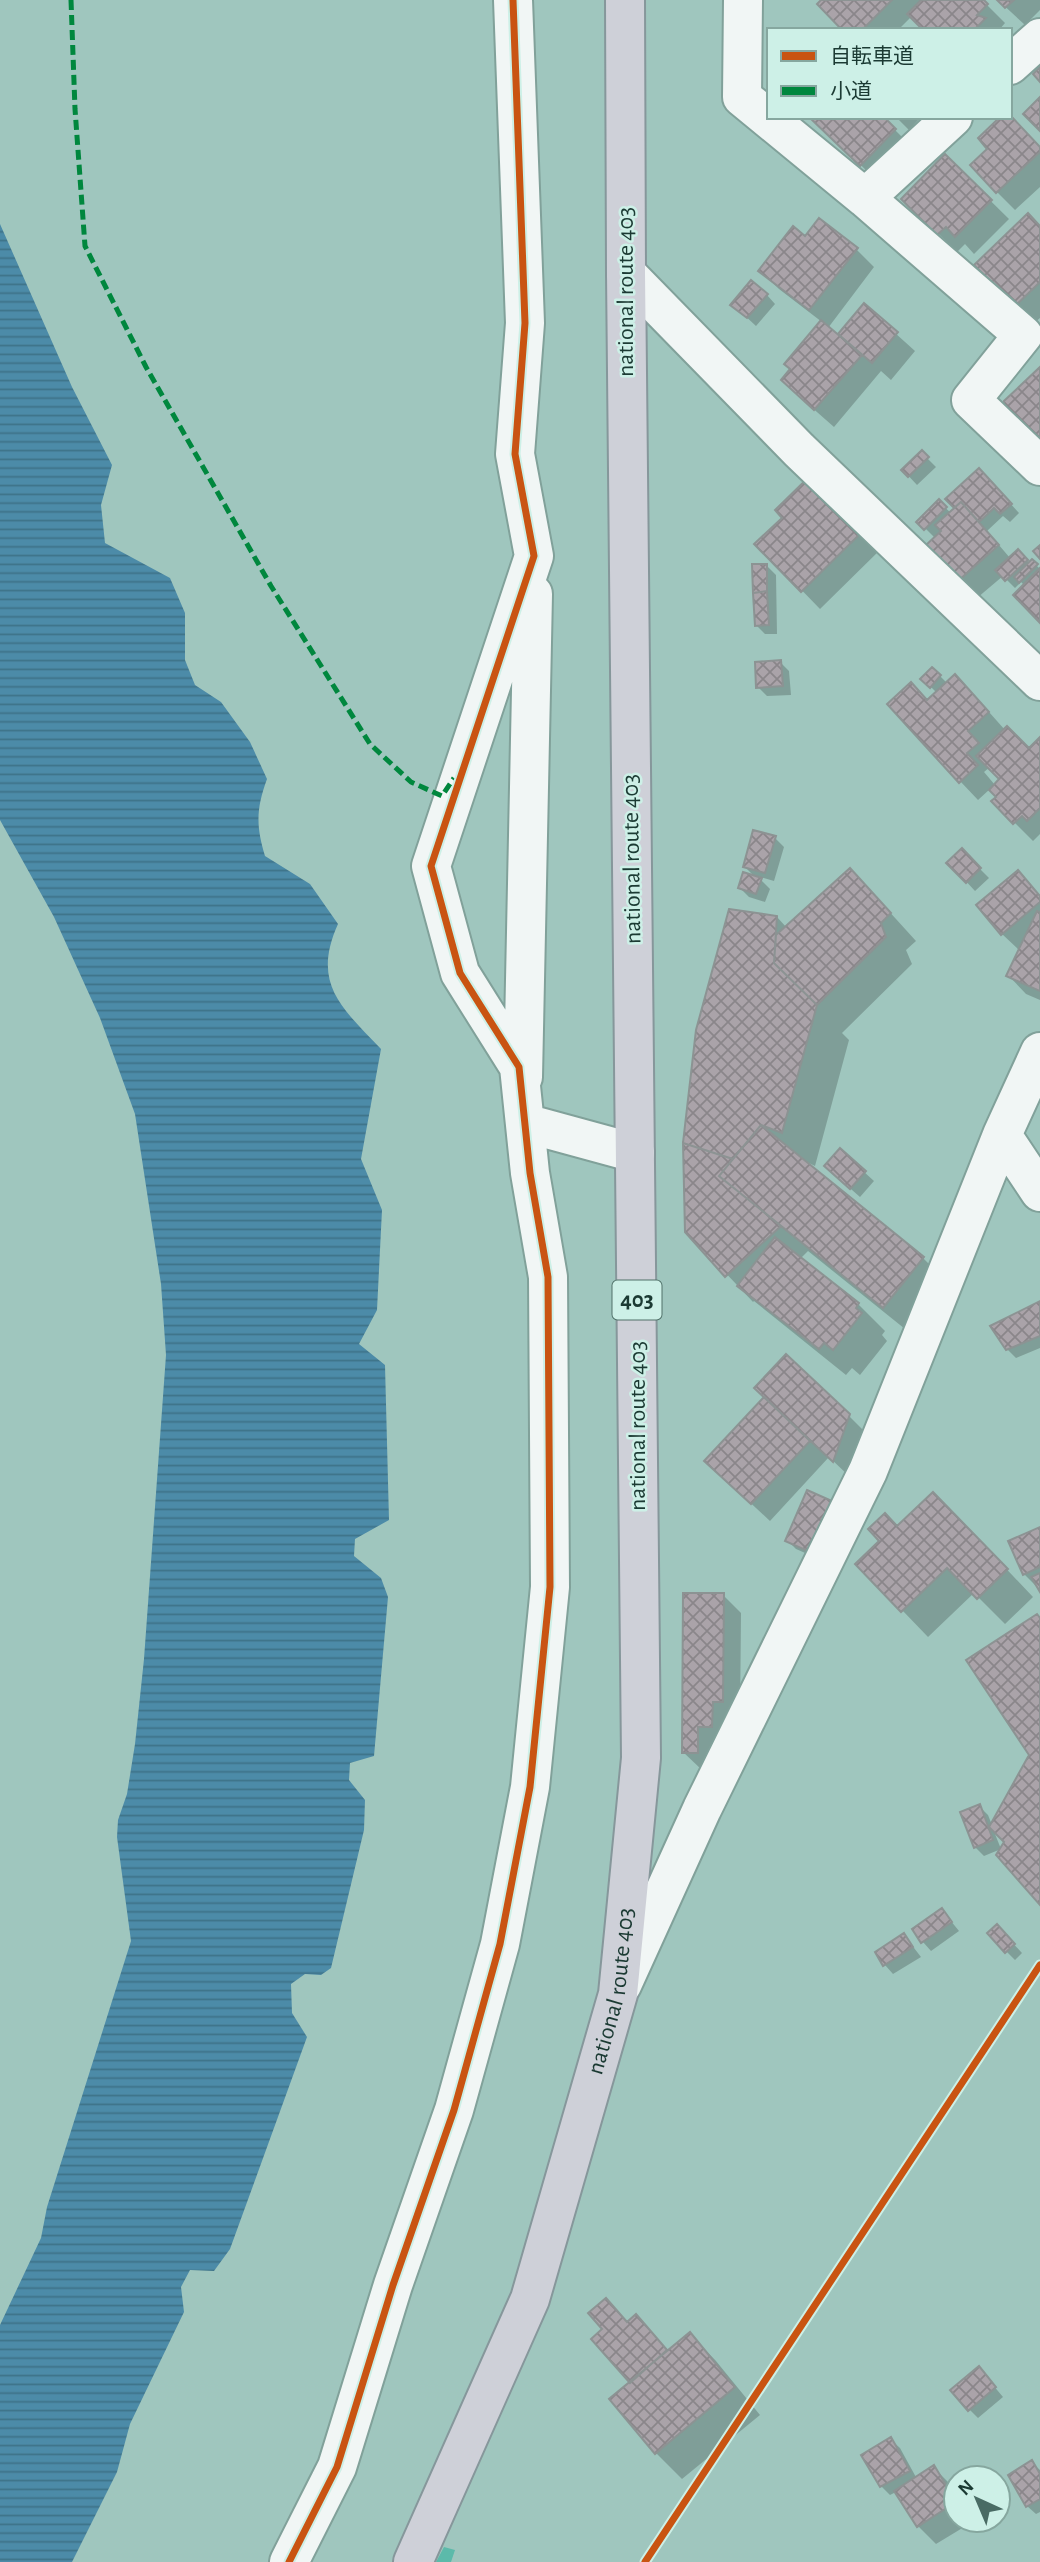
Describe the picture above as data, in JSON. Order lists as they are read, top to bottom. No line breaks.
{"streets":{"highway":["national route 403","403"]},"legend":["自転車道","小道"],"north":"top left"}
